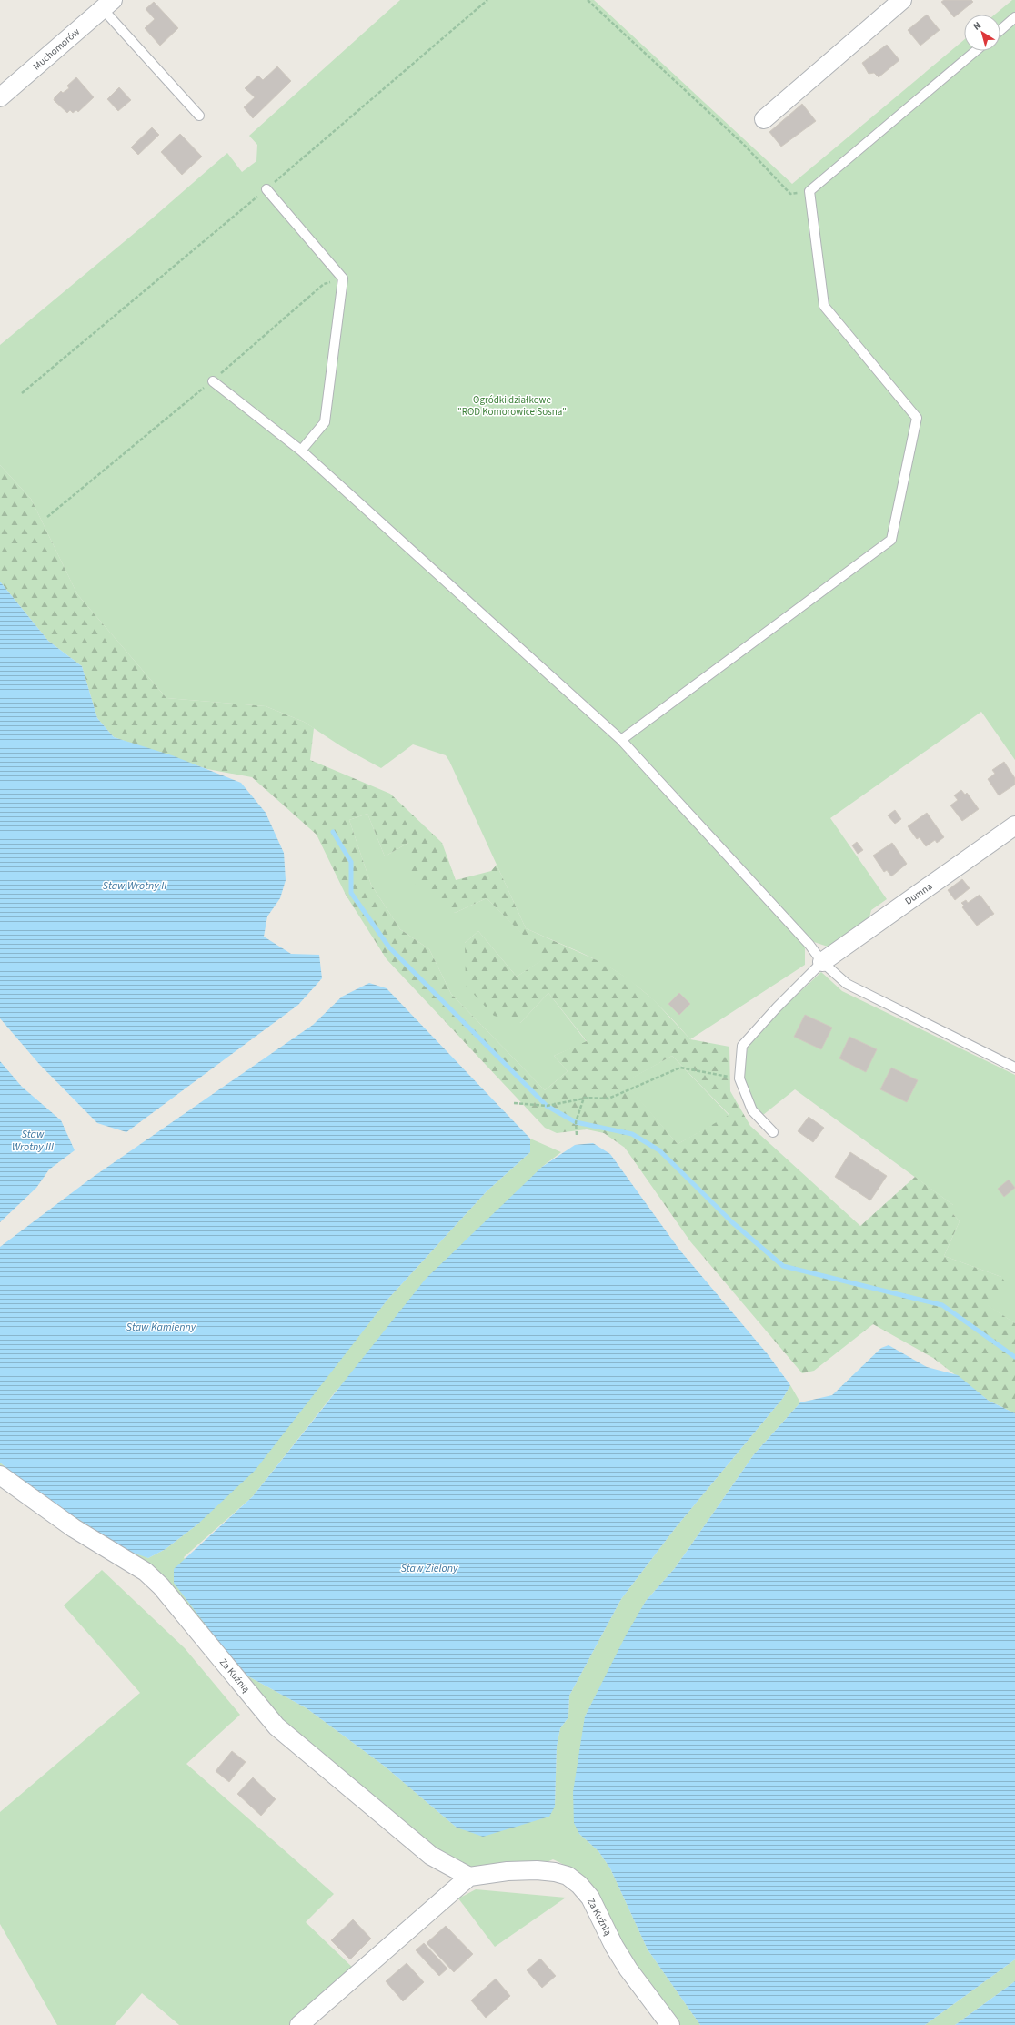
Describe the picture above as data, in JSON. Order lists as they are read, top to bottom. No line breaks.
{"streets":{"street":["Muchomorów","Dumna","Za Kuźnią"]},"water":["Staw Wrotny II","Staw Wrotny III","Staw Kamienny","Staw Zielony"],"parks":["Ogródki działkowe \"ROD Komorowice Sosna\""],"north":"top left"}
